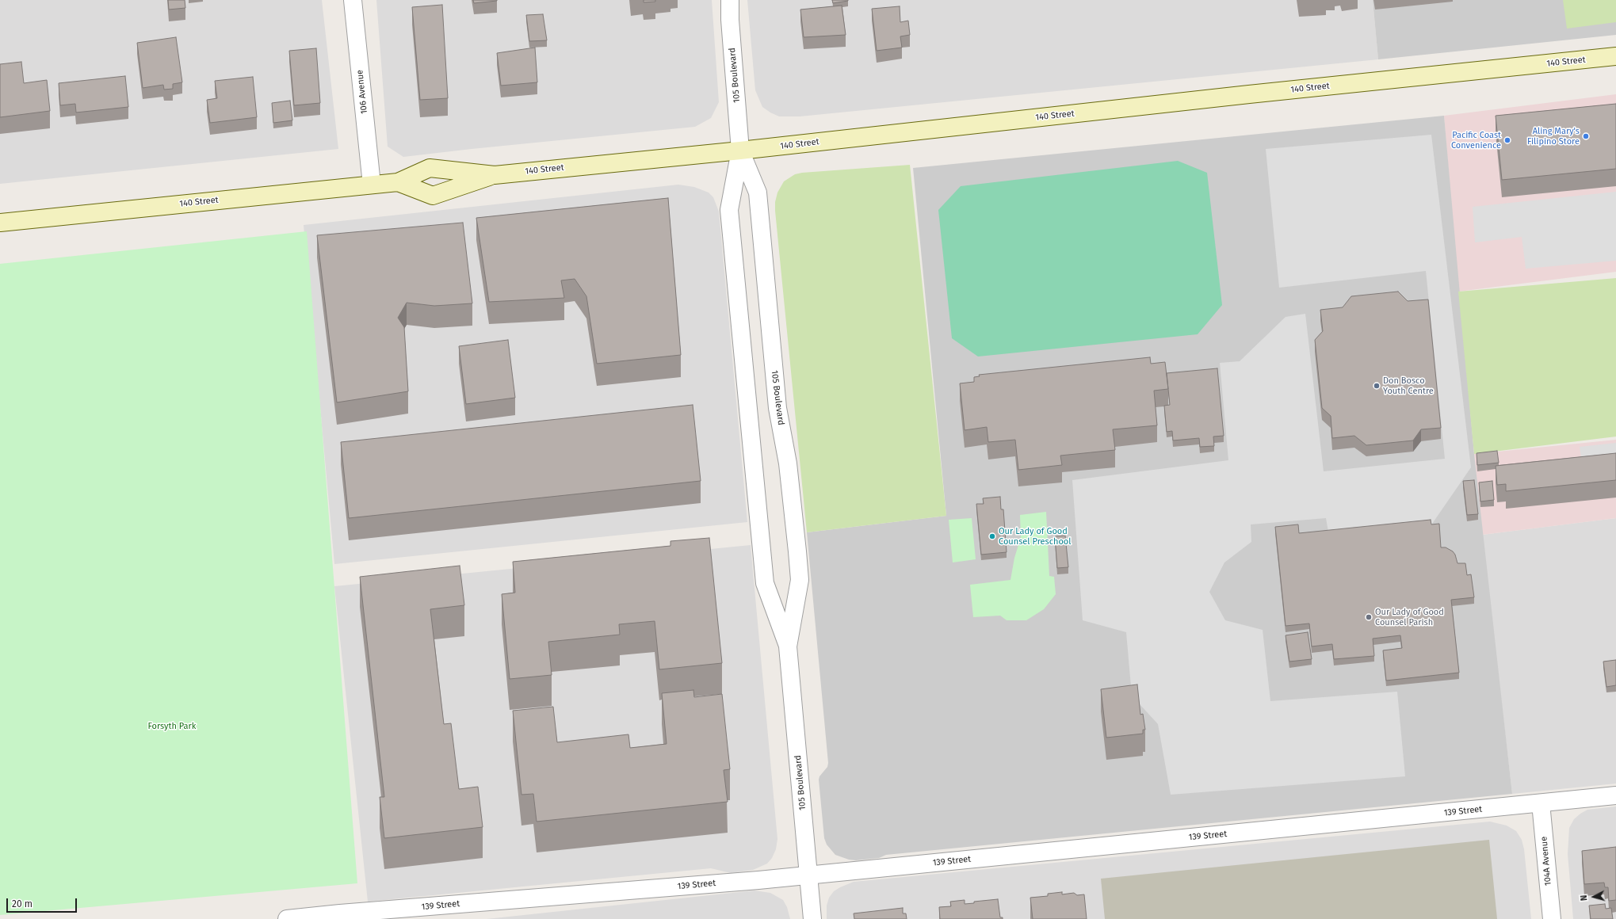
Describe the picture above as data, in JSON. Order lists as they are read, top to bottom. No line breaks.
{"streets":{"main road":["140 Street"],"street":["105 Boulevard","106 Avenue","139 Street","104A Avenue"]},"crossings":[["140 Street","105 Boulevard"],["140 Street","106 Avenue"],["105 Boulevard","139 Street"],["139 Street","104A Avenue"]],"parks":["Forsyth Park"],"places":["Aling Mary's Filipino Store","Pacific Coast Convenience","Don Bosco Youth Centre","Our Lady of Good Counsel Preschool","Our Lady of Good Counsel Parish"],"scale_bar":"20 m","north":"left"}
